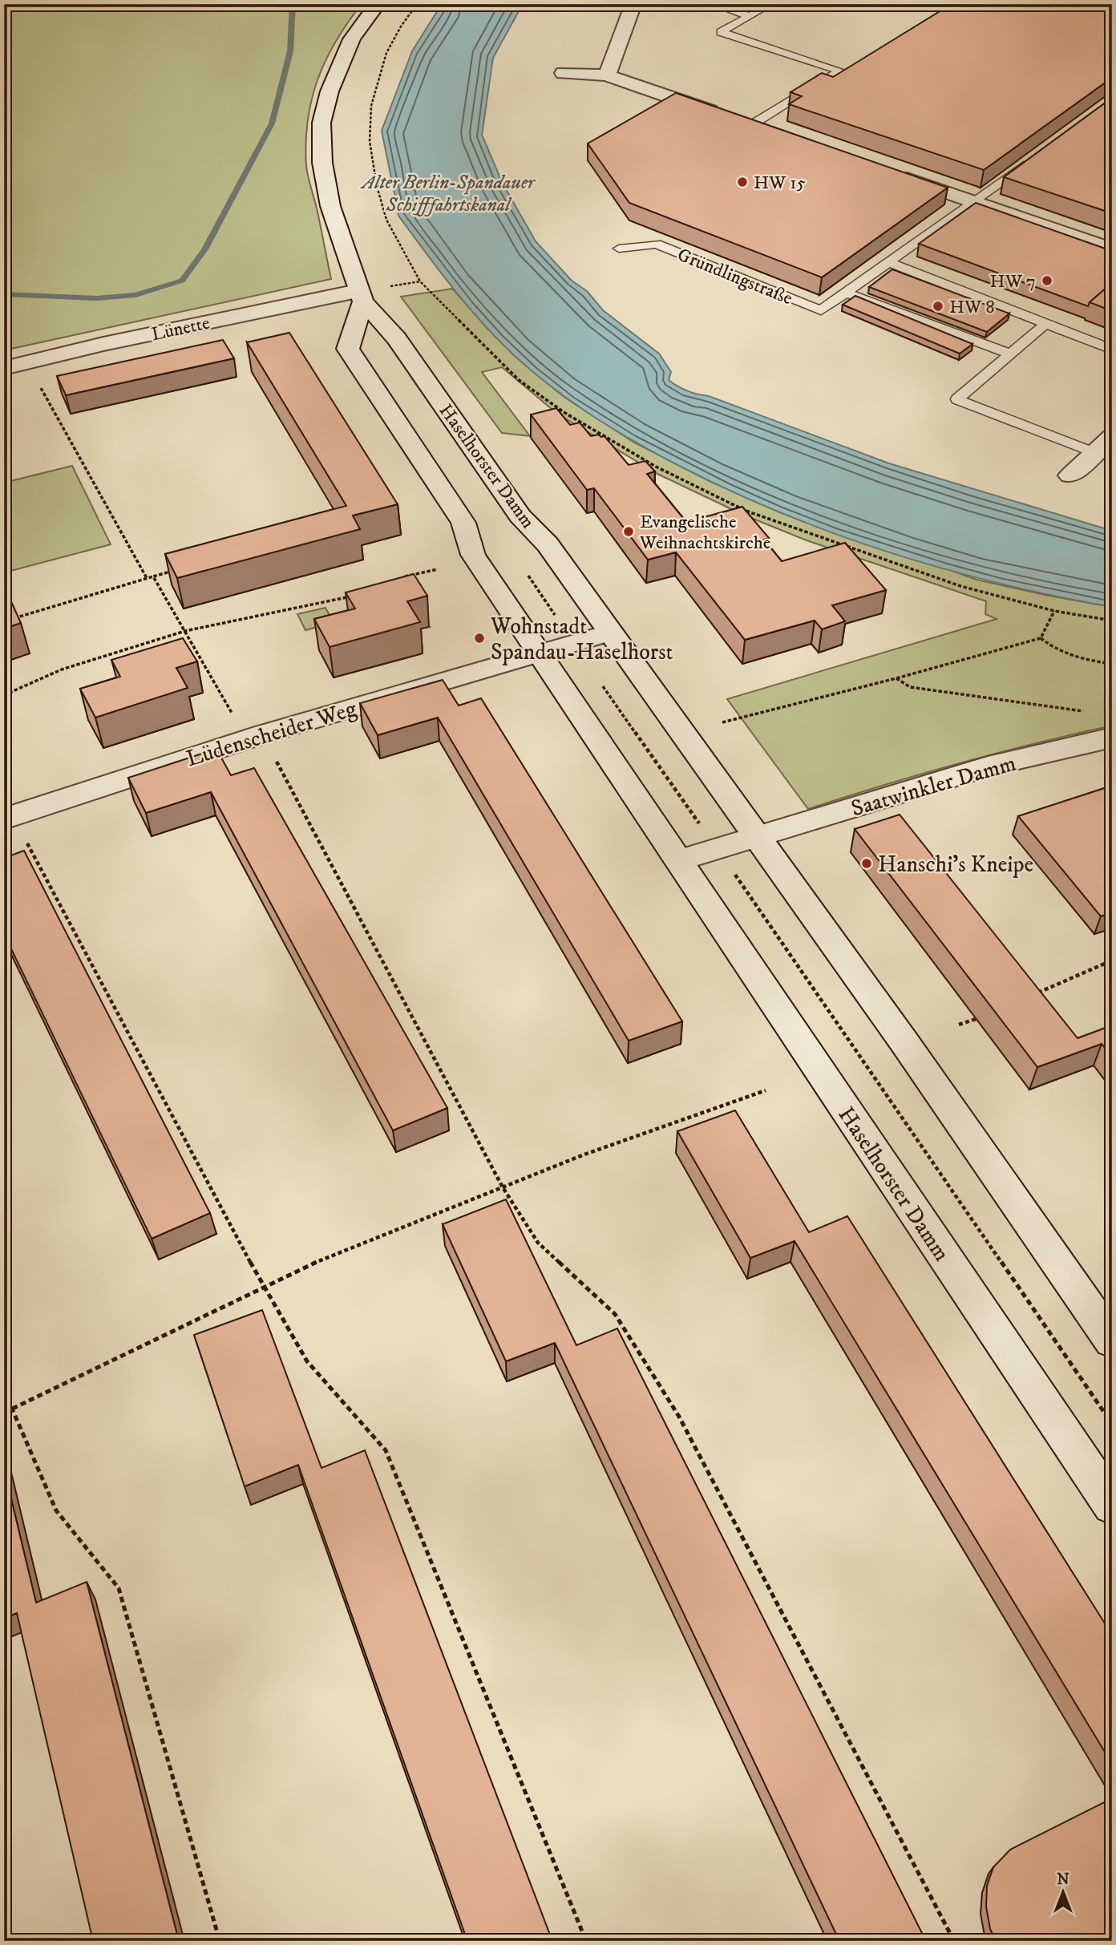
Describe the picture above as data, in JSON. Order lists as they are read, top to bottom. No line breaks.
{"streets":{"street":["Lünette","Haselhorster Damm","Lüdenscheider Weg","Saatwinkler Damm"],"lane":["Gründlingstraße"]},"crossings":[["Lünette","Haselhorster Damm"],["Haselhorster Damm","Lüdenscheider Weg"],["Haselhorster Damm","Saatwinkler Damm"]],"water":["Alter Berlin-Spandauer Schifffahrtskanal"],"places":["HW 15","HW 7","HW 8","Evangelische Weihnachtskirche","Wohnstadt Spandau-Haselhorst","Hanschi's Kneipe"],"north":"top"}
